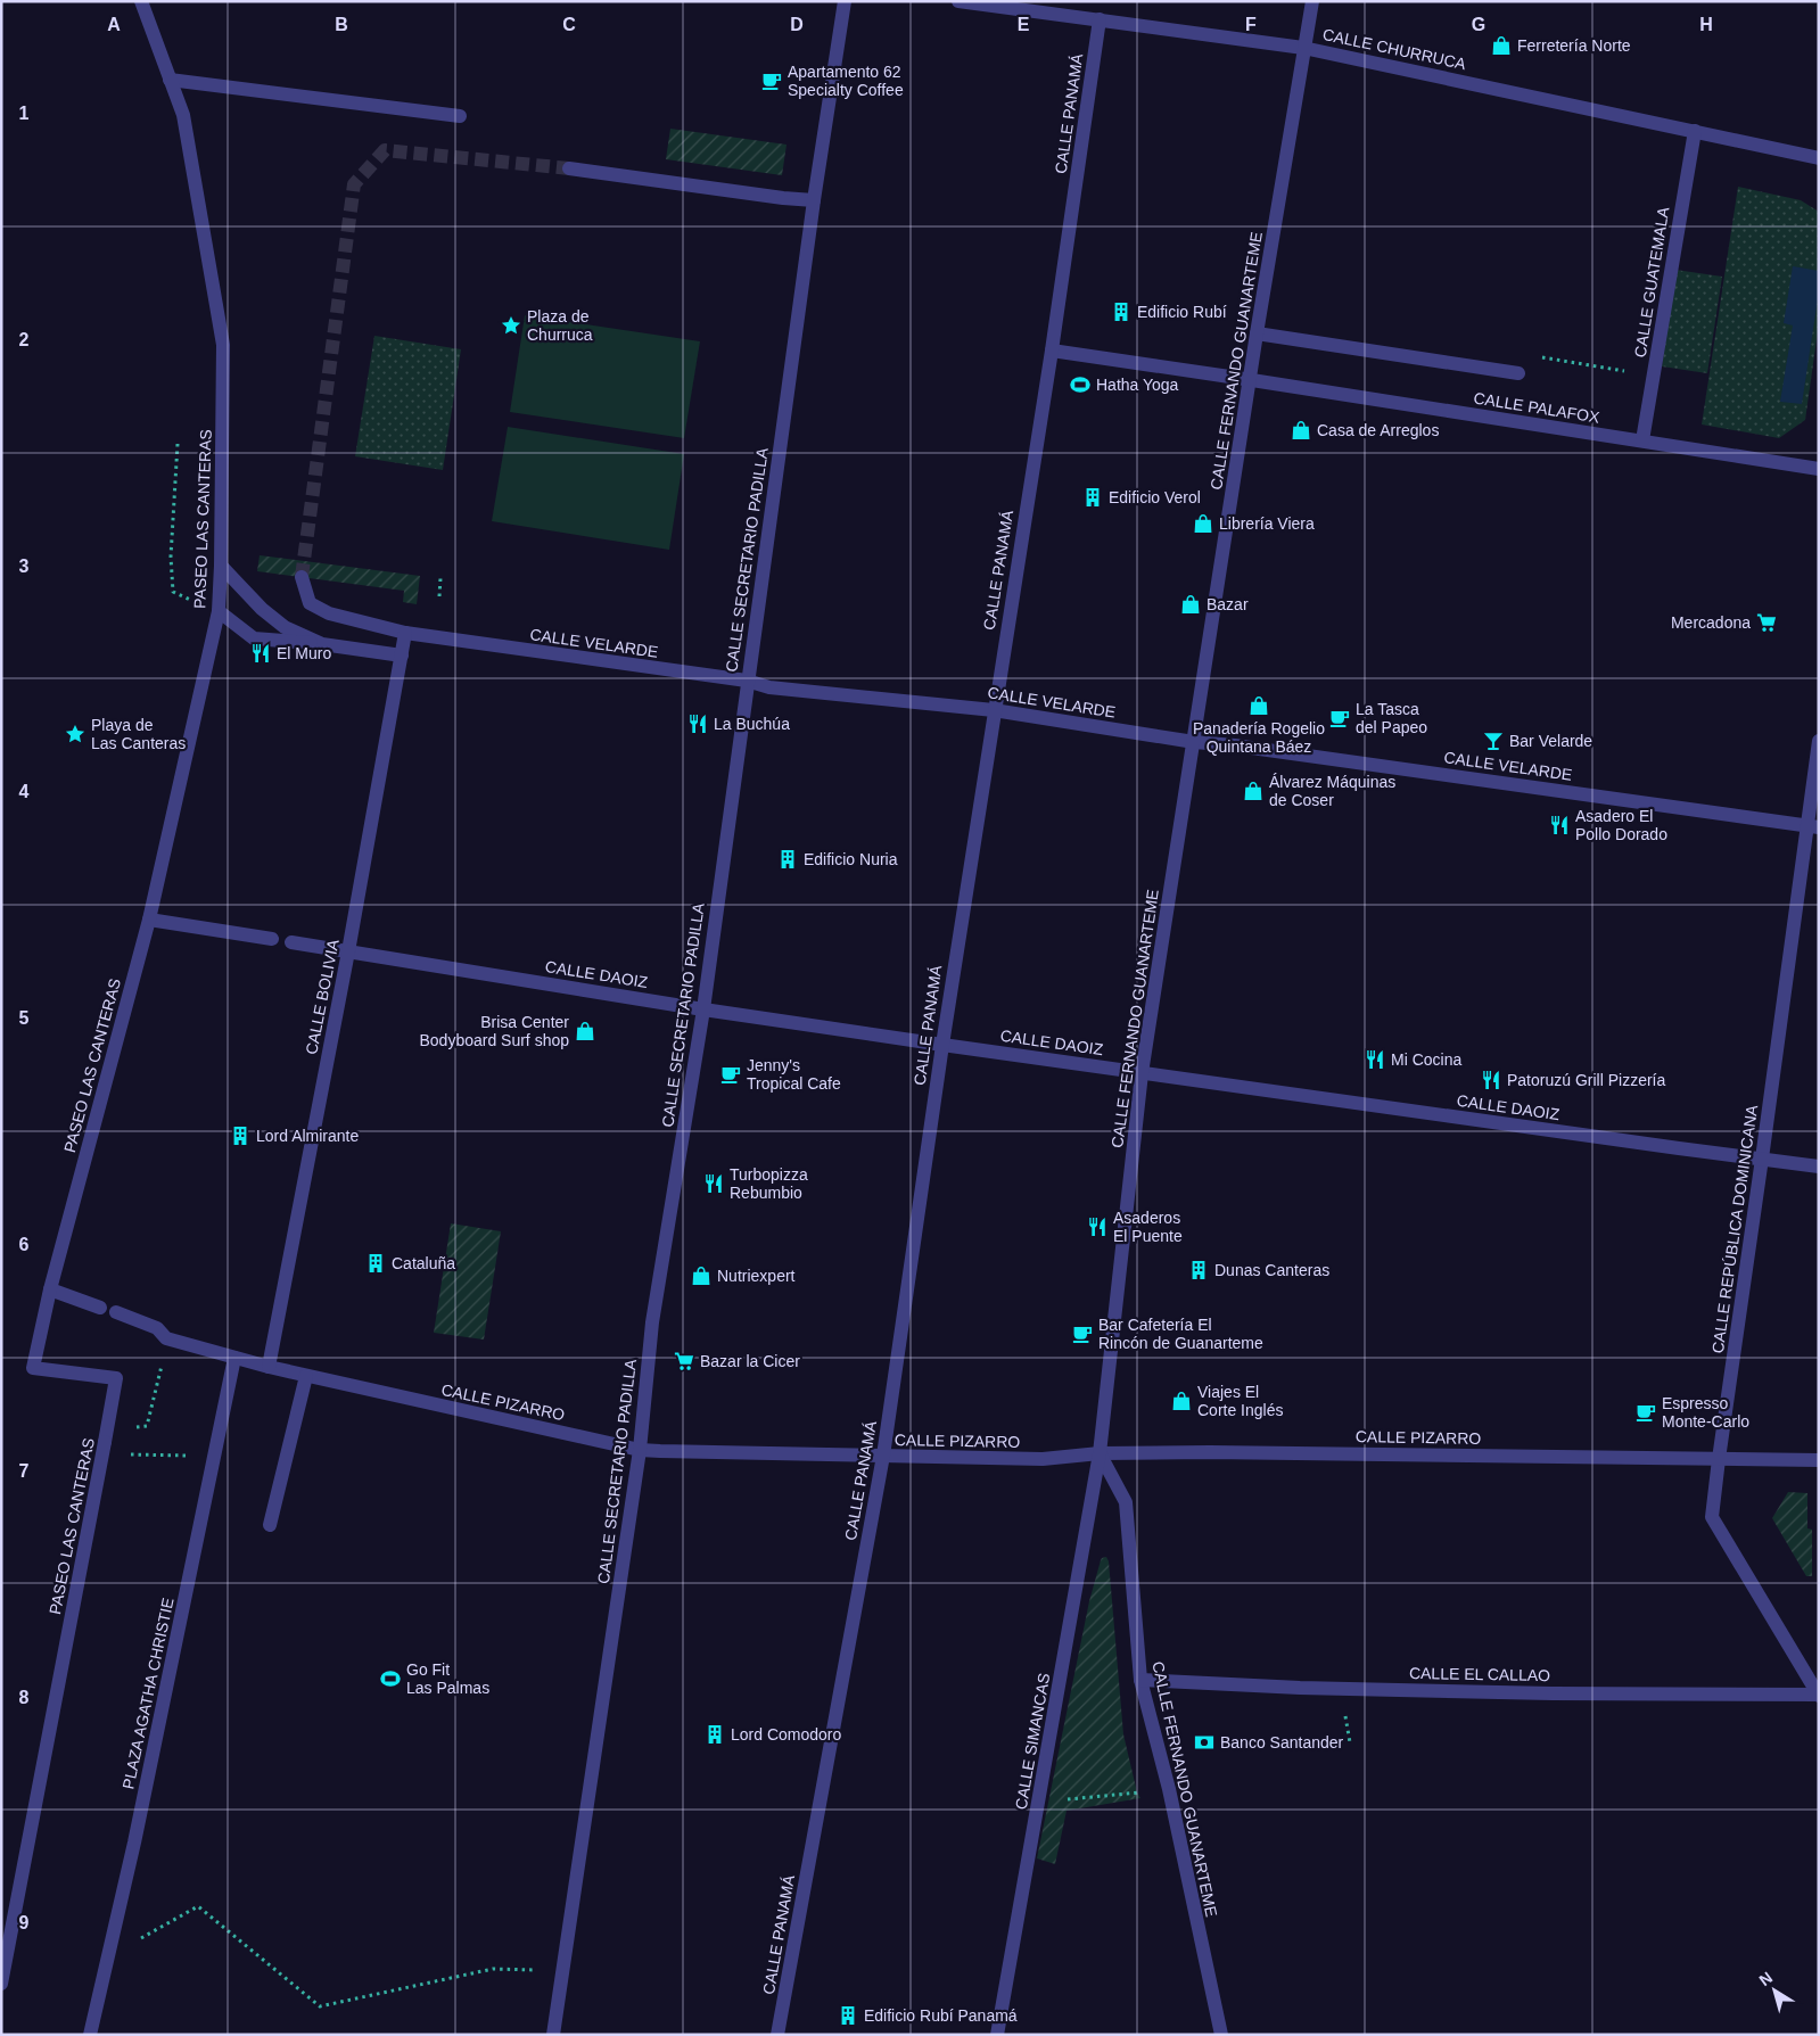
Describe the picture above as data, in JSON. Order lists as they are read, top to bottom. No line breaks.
{"streets":{"street":["CALLE CHURRUCA","CALLE PANAMÁ","CALLE GUATEMALA","CALLE FERNANDO GUANARTEME","CALLE PALAFOX","PASEO LAS CANTERAS","CALLE SECRETARIO PADILLA","CALLE VELARDE","CALLE DAOIZ","CALLE BOLIVIA","CALLE REPÚBLICA DOMINICANA","CALLE PIZARRO","CALLE EL CALLAO","PLAZA AGATHA CHRISTIE","CALLE SIMANCAS"]},"crossings":[["CALLE CHURRUCA","CALLE PANAMÁ"],["CALLE CHURRUCA","CALLE GUATEMALA"],["CALLE CHURRUCA","CALLE FERNANDO GUANARTEME"],["CALLE PANAMÁ","CALLE PALAFOX"],["CALLE PANAMÁ","CALLE VELARDE"],["CALLE PANAMÁ","CALLE DAOIZ"],["CALLE PANAMÁ","CALLE PIZARRO"],["CALLE GUATEMALA","CALLE PALAFOX"],["CALLE FERNANDO GUANARTEME","CALLE PALAFOX"],["CALLE FERNANDO GUANARTEME","CALLE VELARDE"],["CALLE FERNANDO GUANARTEME","CALLE DAOIZ"],["CALLE FERNANDO GUANARTEME","CALLE PIZARRO"],["CALLE FERNANDO GUANARTEME","CALLE EL CALLAO"],["CALLE FERNANDO GUANARTEME","CALLE SIMANCAS"],["CALLE SECRETARIO PADILLA","CALLE VELARDE"],["CALLE SECRETARIO PADILLA","CALLE DAOIZ"],["CALLE SECRETARIO PADILLA","CALLE PIZARRO"],["CALLE VELARDE","CALLE BOLIVIA"],["CALLE VELARDE","CALLE REPÚBLICA DOMINICANA"],["CALLE DAOIZ","CALLE BOLIVIA"],["CALLE DAOIZ","CALLE REPÚBLICA DOMINICANA"],["CALLE BOLIVIA","CALLE PIZARRO"],["CALLE REPÚBLICA DOMINICANA","CALLE PIZARRO"],["CALLE REPÚBLICA DOMINICANA","CALLE EL CALLAO"],["CALLE PIZARRO","PLAZA AGATHA CHRISTIE"],["CALLE PIZARRO","CALLE SIMANCAS"]],"places":{"shop":["Ferretería Norte","Casa de Arreglos","Librería Viera","Bazar","Panadería Rogelio Quintana Báez","Álvarez Máquinas de Coser","Brisa Center Bodyboard Surf shop","Nutriexpert","Viajes El Corte Inglés"],"cafe":["Apartamento 62 Specialty Coffee","La Tasca del Papeo","Jenny's Tropical Cafe","Bar Cafetería El Rincón de Guanarteme","Espresso Monte-Carlo"],"building":["Edificio Rubí","Edificio Verol","Edificio Nuria","Lord Almirante","Cataluña","Dunas Canteras","Lord Comodoro","Edificio Rubí Panamá"],"place":["Plaza de Churruca","Playa de Las Canteras"],"sports":["Hatha Yoga","Go Fit Las Palmas"],"supermarket":["Mercadona","Bazar la Cicer"],"restaurant":["El Muro","La Buchúa","Asadero El Pollo Dorado","Mi Cocina","Patoruzú Grill Pizzería","Turbopizza Rebumbio","Asaderos El Puente"],"bar":["Bar Velarde"],"bank":["Banco Santander"]},"north":"top left","grid":{"columns":["A","B","C","D","E","F","G","H"],"rows":["1","2","3","4","5","6","7","8","9"]}}
